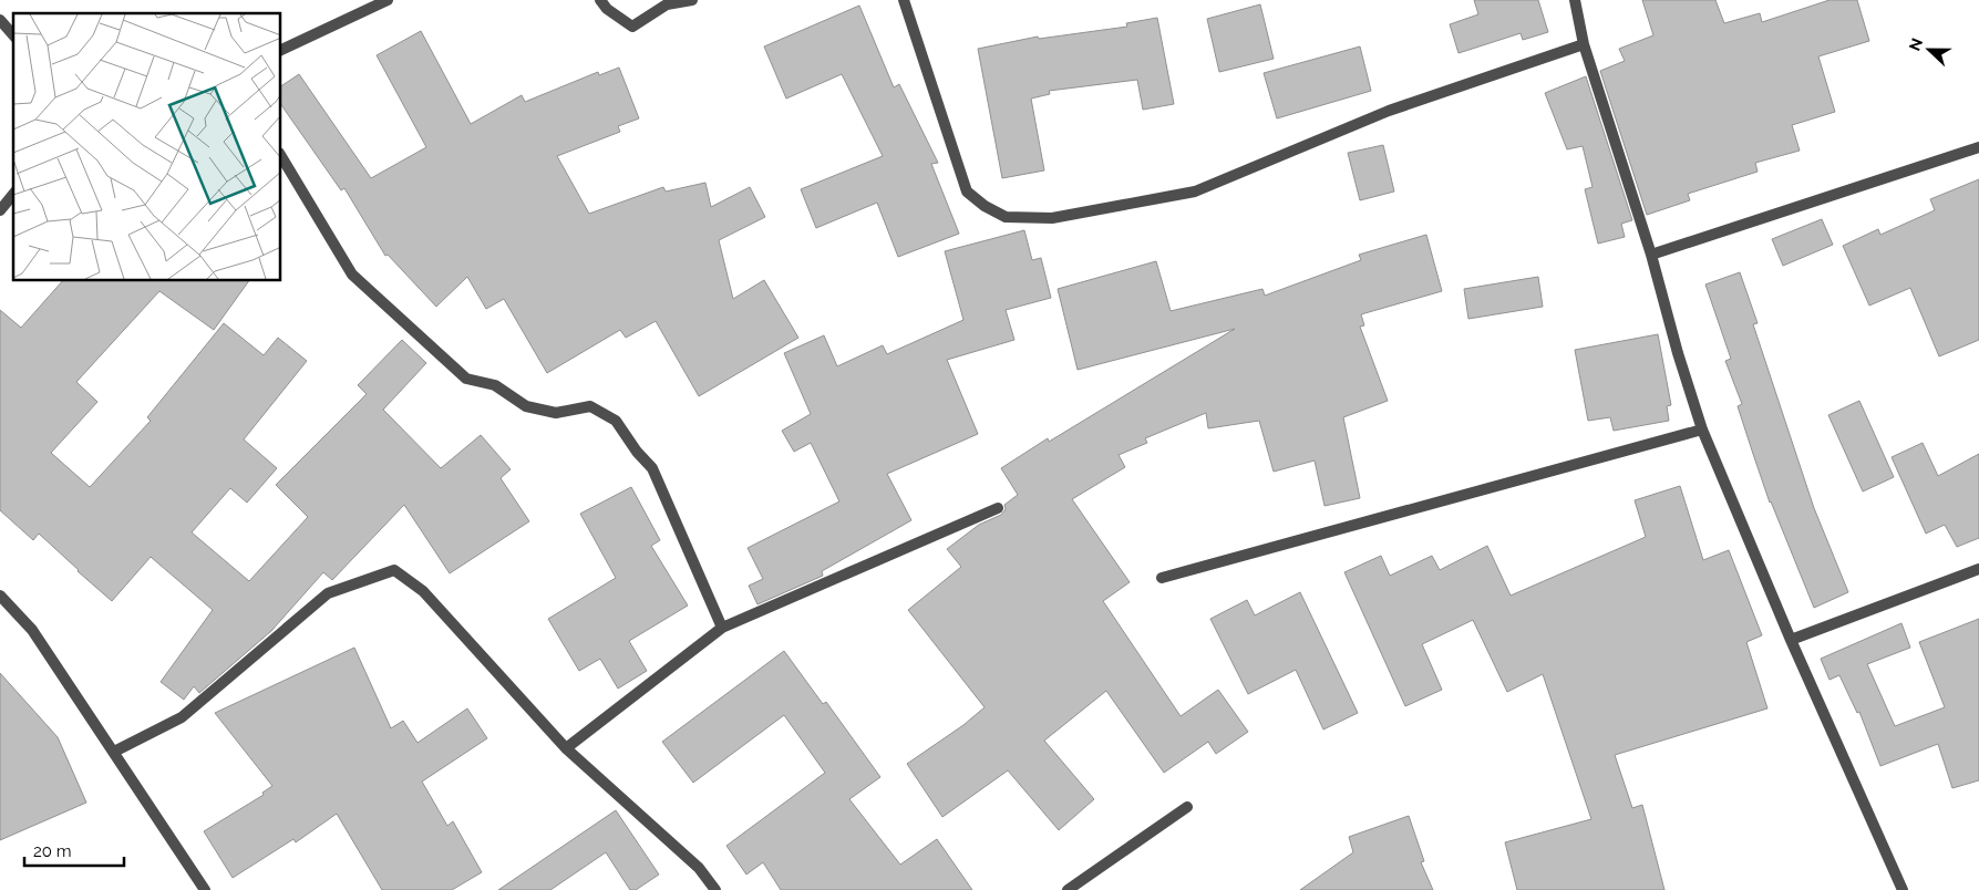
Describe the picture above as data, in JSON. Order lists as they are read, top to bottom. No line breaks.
{"scale_bar":"20 m","north":"left"}
